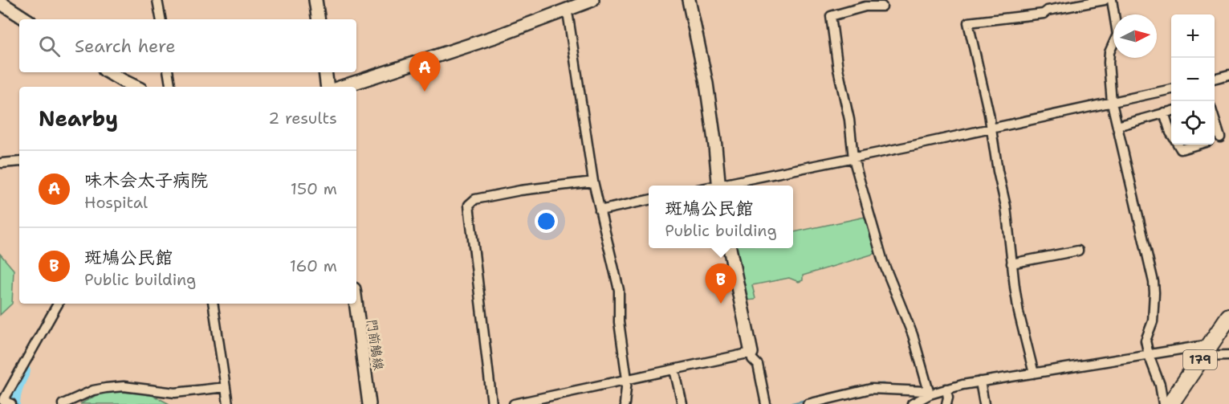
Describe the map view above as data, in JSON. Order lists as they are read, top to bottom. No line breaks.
{"streets":{"highway":["179"],"street":["門前鵤線"]},"north":"right","page":{"map_buttons":["+","−"],"search":"Search here","pins":["A","B"],"heading":["Nearby","2 results"],"list":[{"mark":"A","name":"味木会太子病院","note":"Hospital","value":"150 m"},{"mark":"B","name":"斑鳩公民館","note":"Public building","value":"160 m"}],"popup":["斑鳩公民館","Public building"]}}
